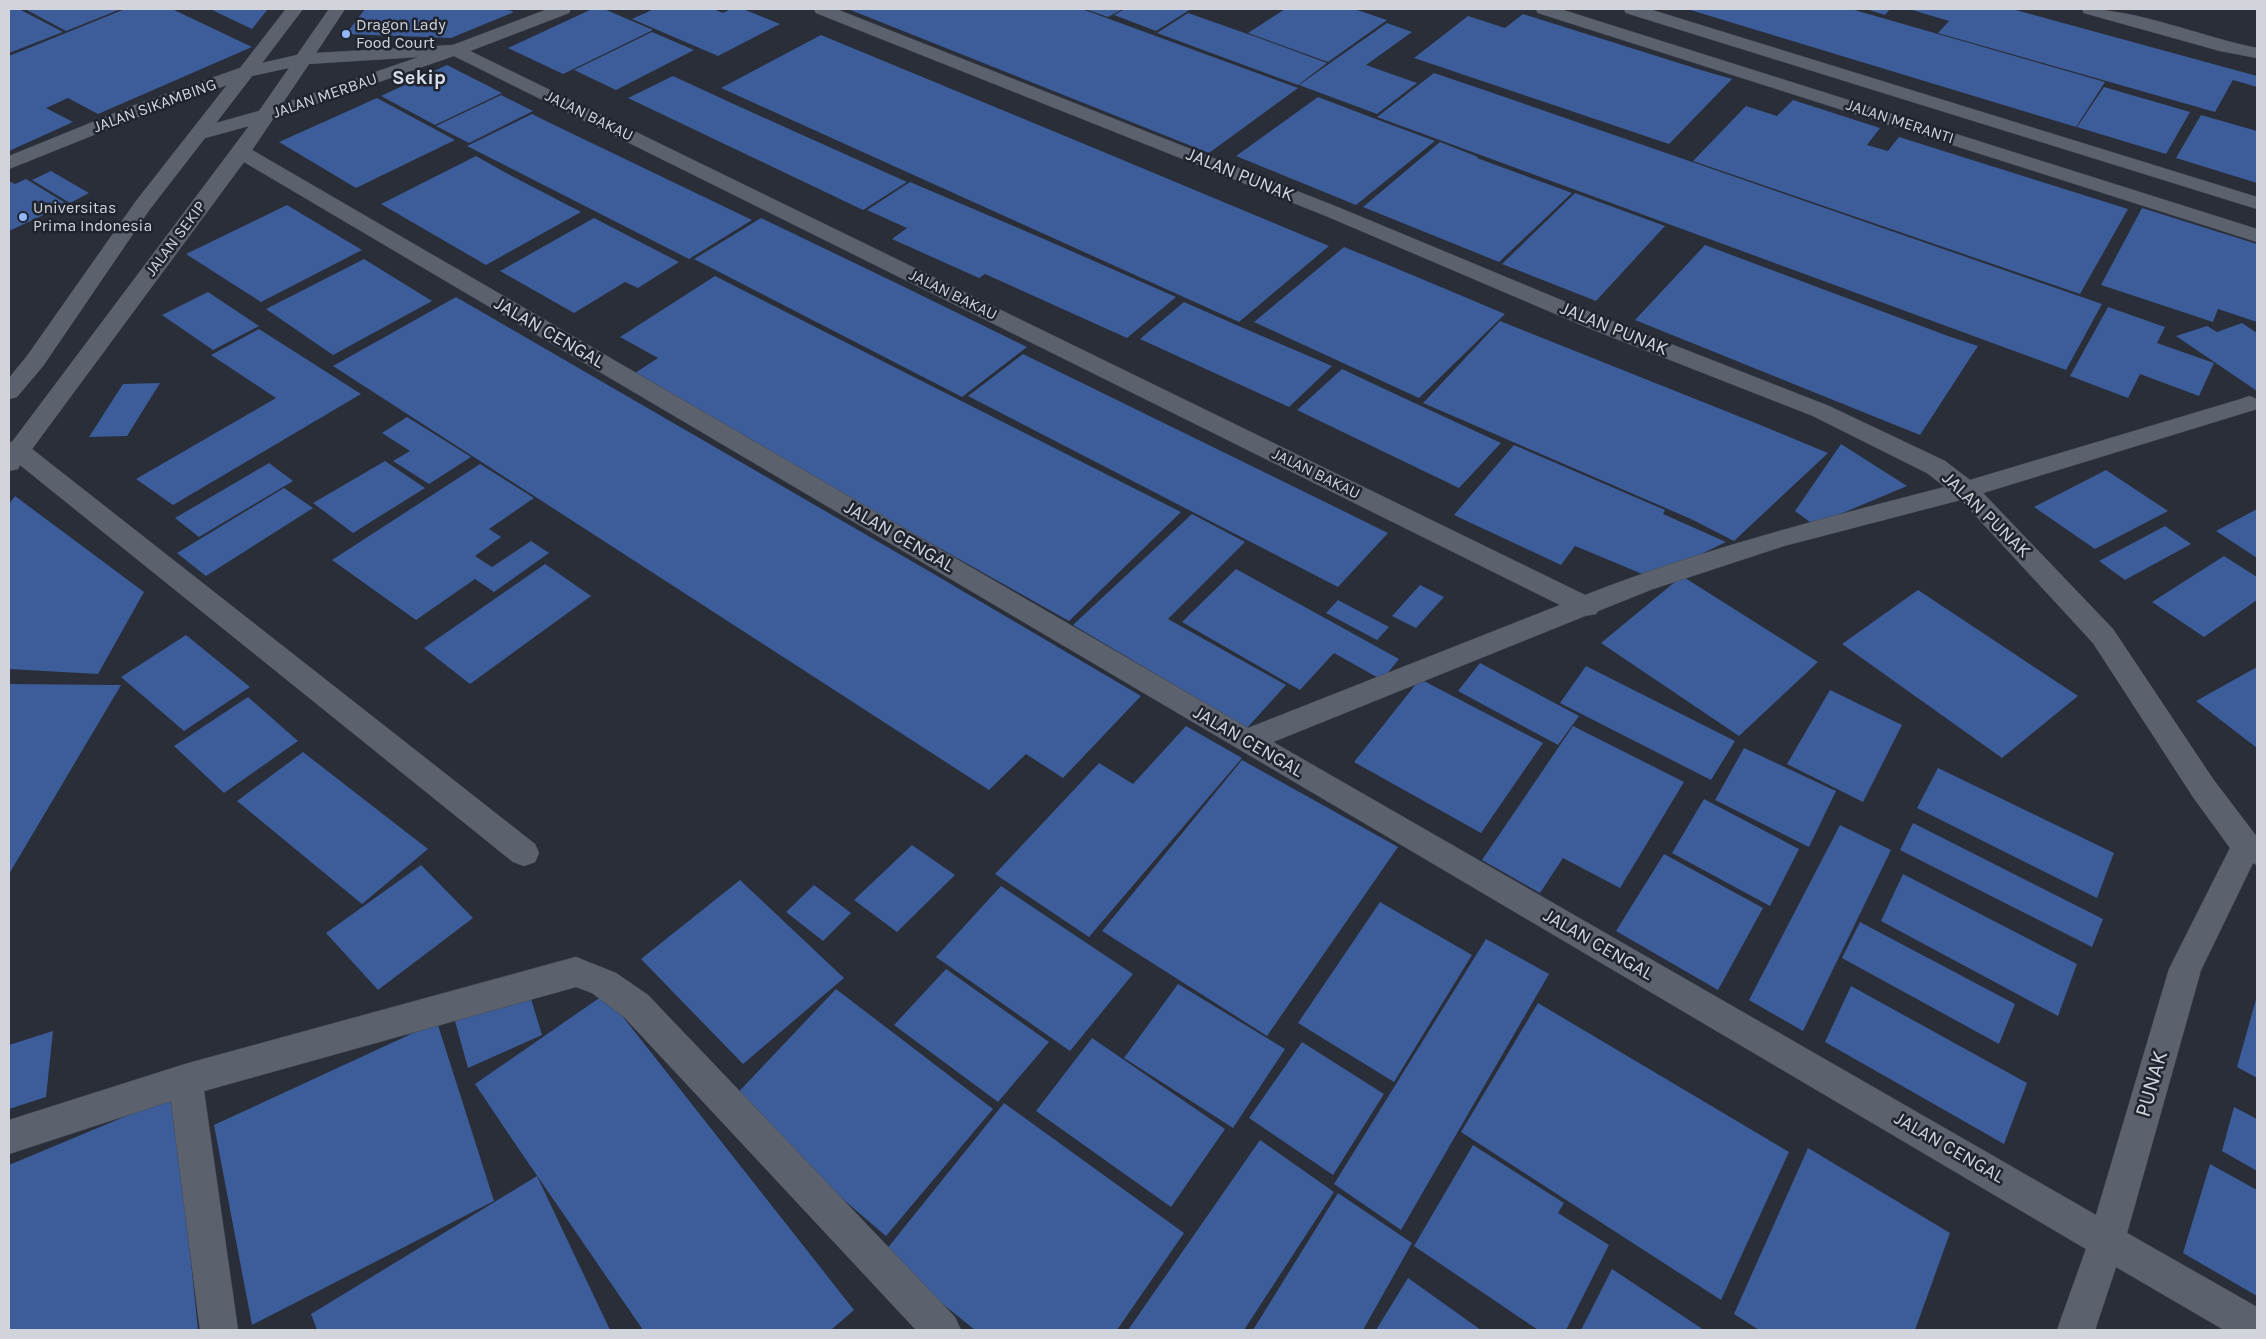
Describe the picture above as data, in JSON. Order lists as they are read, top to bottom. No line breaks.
{"streets":{"street":["JALAN MERBAU","JALAN SIKAMBING","JALAN BAKAU","JALAN MERANTI","JALAN PUNAK","JALAN SEKIP","JALAN CENGAL","PUNAK"]},"crossings":[["JALAN MERBAU","JALAN BAKAU"],["JALAN MERBAU","JALAN SEKIP"],["JALAN SIKAMBING","JALAN BAKAU"],["JALAN SIKAMBING","JALAN SEKIP"],["JALAN BAKAU","JALAN SEKIP"],["JALAN PUNAK","PUNAK"],["JALAN SEKIP","JALAN CENGAL"],["JALAN CENGAL","PUNAK"]],"districts":["Sekip"],"places":["Dragon Lady Food Court","Universitas Prima Indonesia"]}
